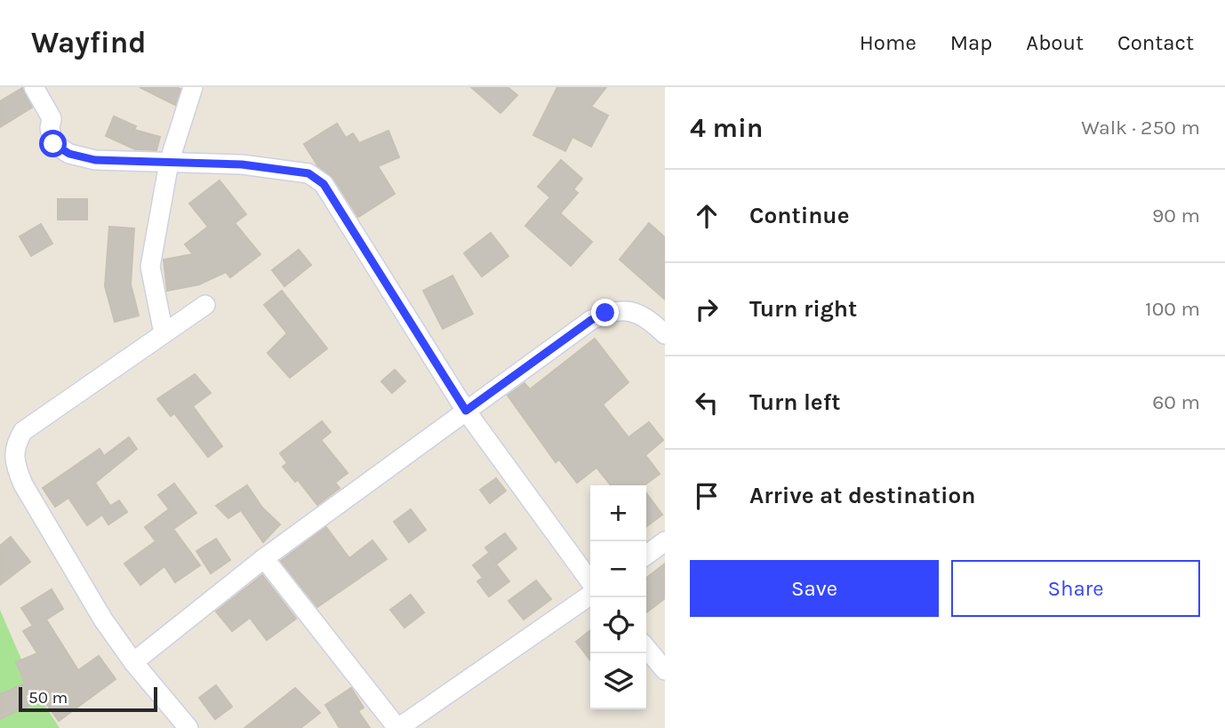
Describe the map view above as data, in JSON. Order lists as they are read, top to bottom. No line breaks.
{"scale_bar":"50 m","page":{"header":"Wayfind","nav":["Home","Map","About","Contact"],"heading":["4 min","Walk · 250 m"],"list":[["Continue","90 m"],["Turn right","100 m"],["Turn left","60 m"],"Arrive at destination"],"map_buttons":["+","−"],"buttons":["Save","Share"],"scale":"50 m"}}
